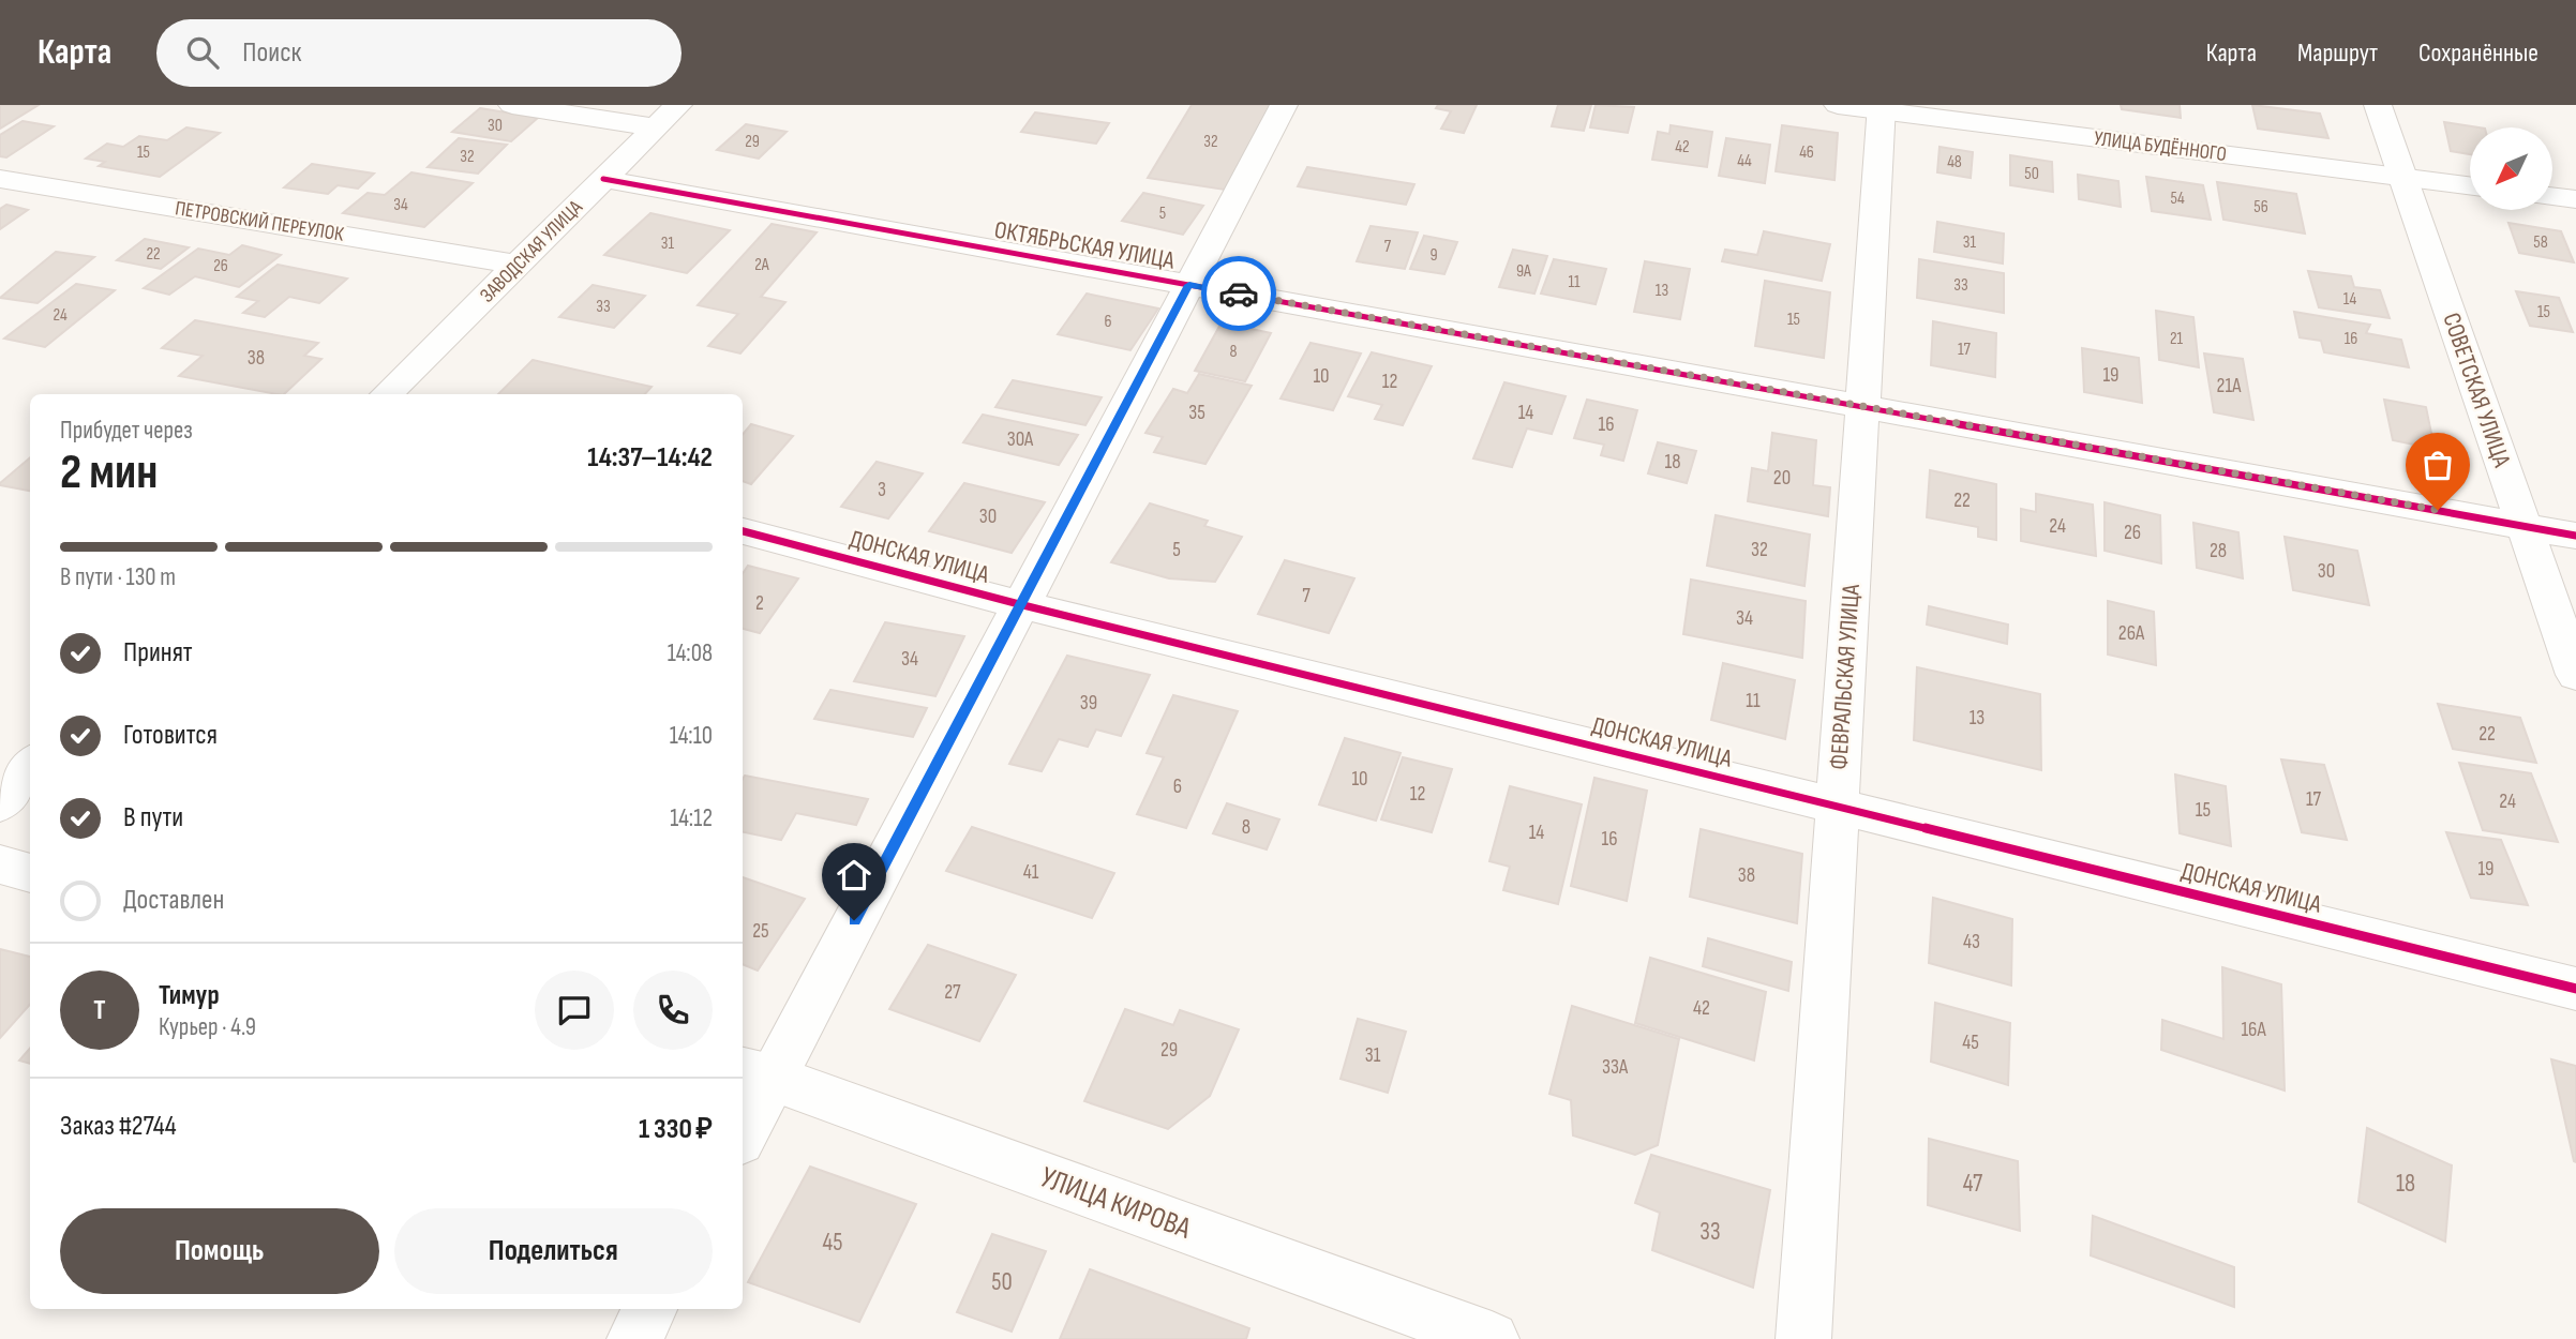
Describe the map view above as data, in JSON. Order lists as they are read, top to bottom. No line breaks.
{"streets":{"street":["УЛИЦА БУДЁННОГО","ПЕТРОВСКИЙ ПЕРЕУЛОК","ОКТЯБРЬСКАЯ УЛИЦА","ЗАВОДСКАЯ УЛИЦА","СОВЕТСКАЯ УЛИЦА","ДОНСКАЯ УЛИЦА","ФЕВРАЛЬСКАЯ УЛИЦА","УЛИЦА КИРОВА"]},"crossings":[["УЛИЦА БУДЁННОГО","СОВЕТСКАЯ УЛИЦА"],["УЛИЦА БУДЁННОГО","ФЕВРАЛЬСКАЯ УЛИЦА"],["ПЕТРОВСКИЙ ПЕРЕУЛОК","ЗАВОДСКАЯ УЛИЦА"],["ОКТЯБРЬСКАЯ УЛИЦА","ЗАВОДСКАЯ УЛИЦА"],["ОКТЯБРЬСКАЯ УЛИЦА","СОВЕТСКАЯ УЛИЦА"],["ОКТЯБРЬСКАЯ УЛИЦА","ФЕВРАЛЬСКАЯ УЛИЦА"],["ДОНСКАЯ УЛИЦА","ФЕВРАЛЬСКАЯ УЛИЦА"]],"house_numbers":["30","29","32","42","15","46","32","44","48","50","54","34","56","5","31","58","31","7","22","9","2А","26","9А","11","33","13","14","33","15","24","15","6","21","16","17","8","38","19","10","12","21А","35","14","16","30А","18","20","3","22","30","24","26","5","32","28","30","7","2","34","26А","34","11","39","13","22","10","6","12","17","24","15","8","14","16","19","41","38","25","43","27","42","16А","45","29","31","33А","47","18","33","45","50"],"north":"bottom left","page":{"header":"Карта","search":"Поиск","nav":["Карта","Маршрут","Сохранённые"],"heading":["2 мин","Прибудет через","14:37–14:42"],"panel":["Тимур","Курьер · 4.9","Заказ #2744","1 330 ₽"],"bar":"В пути · 130 m","list":[["Принят","14:08"],["Готовится","14:10"],["В пути","14:12"],"Доставлен"],"round":"Т","buttons":["Помощь","Поделиться"]}}
